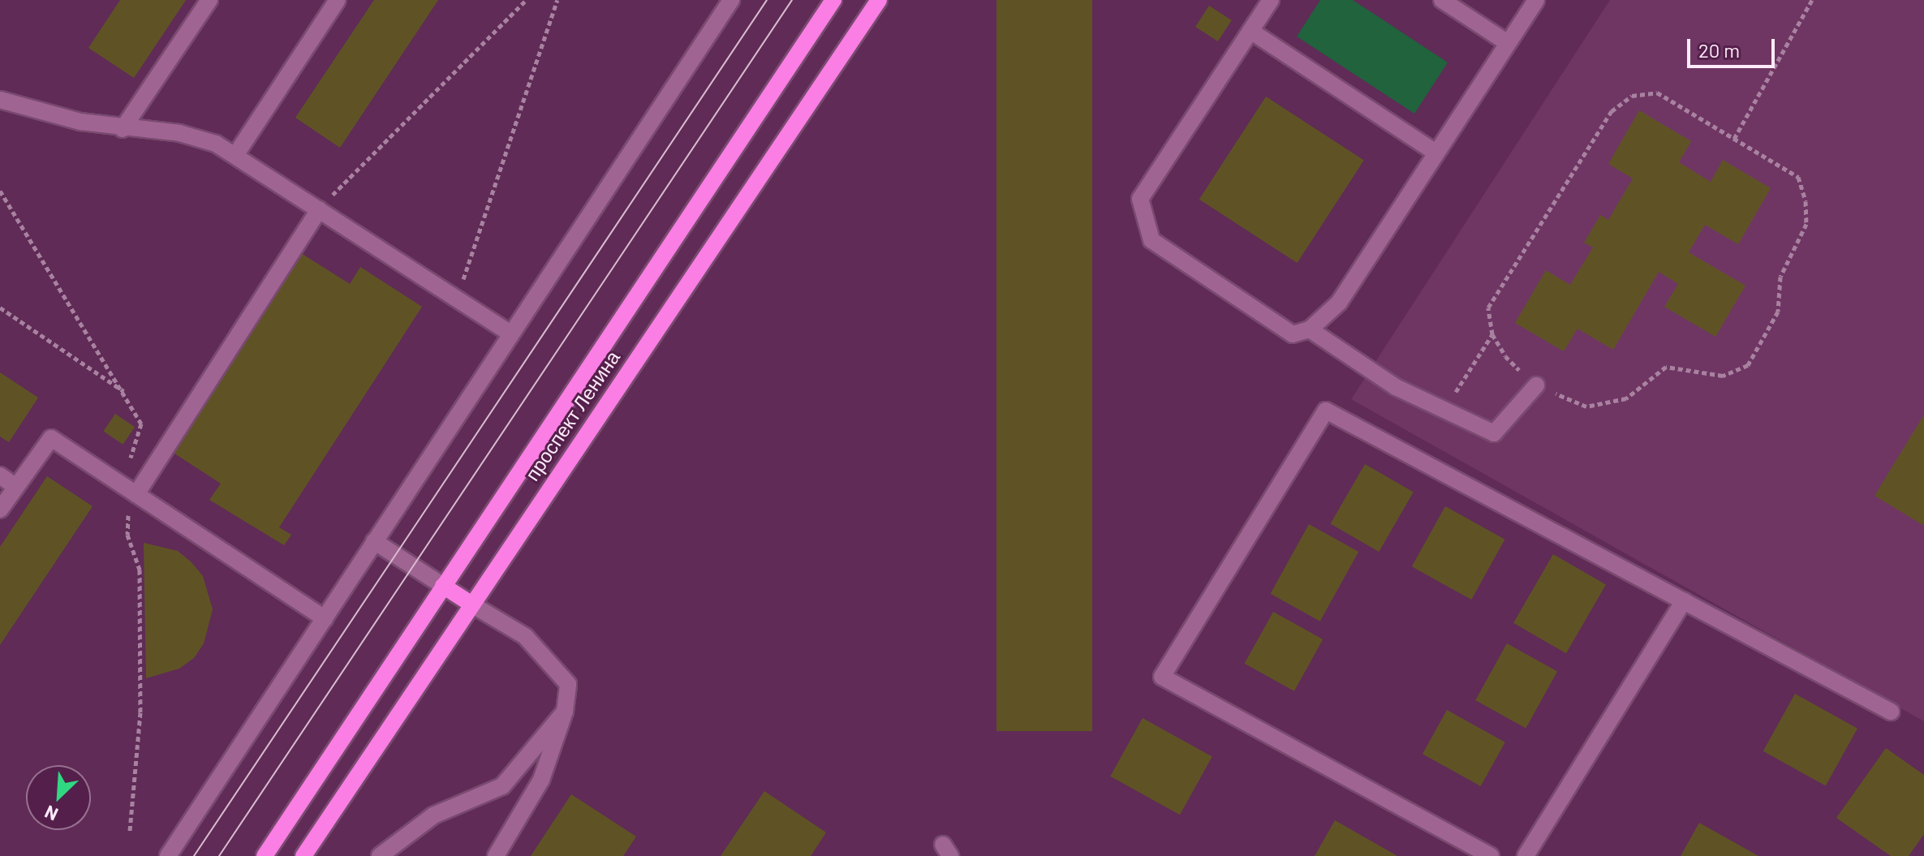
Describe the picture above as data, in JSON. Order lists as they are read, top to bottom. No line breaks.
{"streets":{"main road":["проспект Ленина"]},"scale_bar":"20 m","north":"bottom left"}
